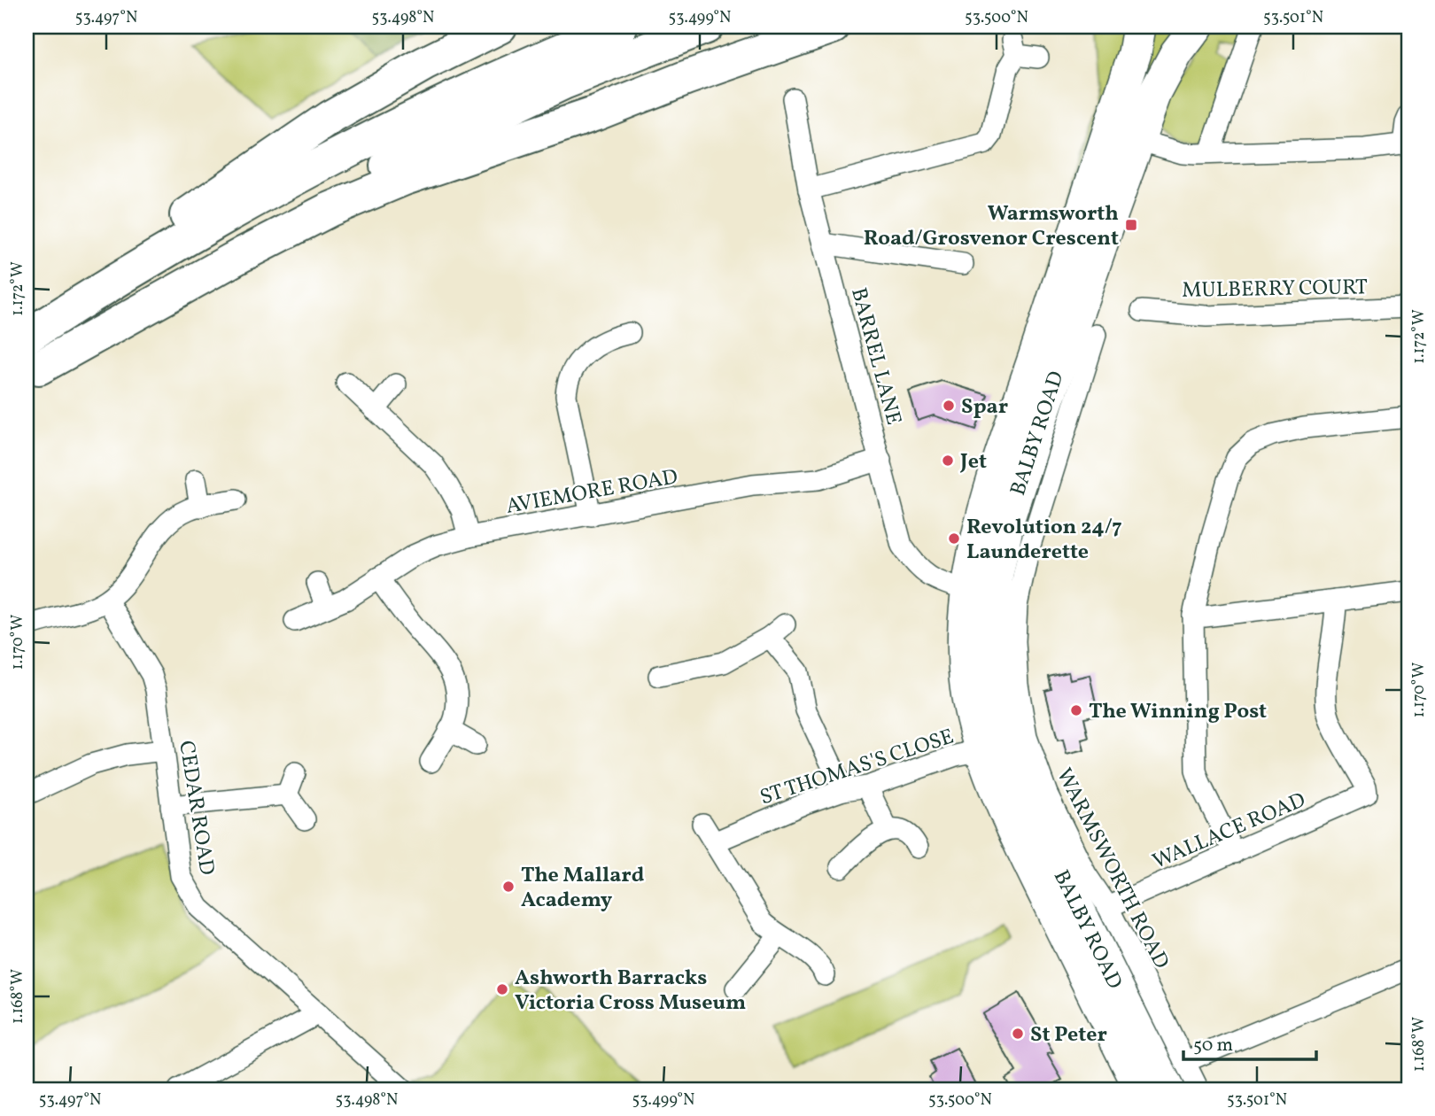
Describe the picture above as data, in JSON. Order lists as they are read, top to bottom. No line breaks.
{"streets":{"main road":["BALBY ROAD"],"street":["MULBERRY COURT","BARREL LANE","AVIEMORE ROAD","ST THOMAS'S CLOSE","CEDAR ROAD","WALLACE ROAD","WARMSWORTH ROAD"]},"crossings":[["BARREL LANE","BALBY ROAD"],["BARREL LANE","AVIEMORE ROAD"],["BALBY ROAD","ST THOMAS'S CLOSE"],["WALLACE ROAD","WARMSWORTH ROAD"]],"places":{"transit":["Warmsworth Road/Grosvenor Crescent"],"other":["Spar","Jet","Revolution 24/7 Launderette","The Winning Post","The Mallard Academy","Ashworth Barracks Victoria Cross Museum","St Peter"]},"scale_bar":"50 m","coordinates":["53.497°N","53.498°N","53.499°N","53.500°N","53.501°N","1.172°W","1.170°W","1.168°W"]}
